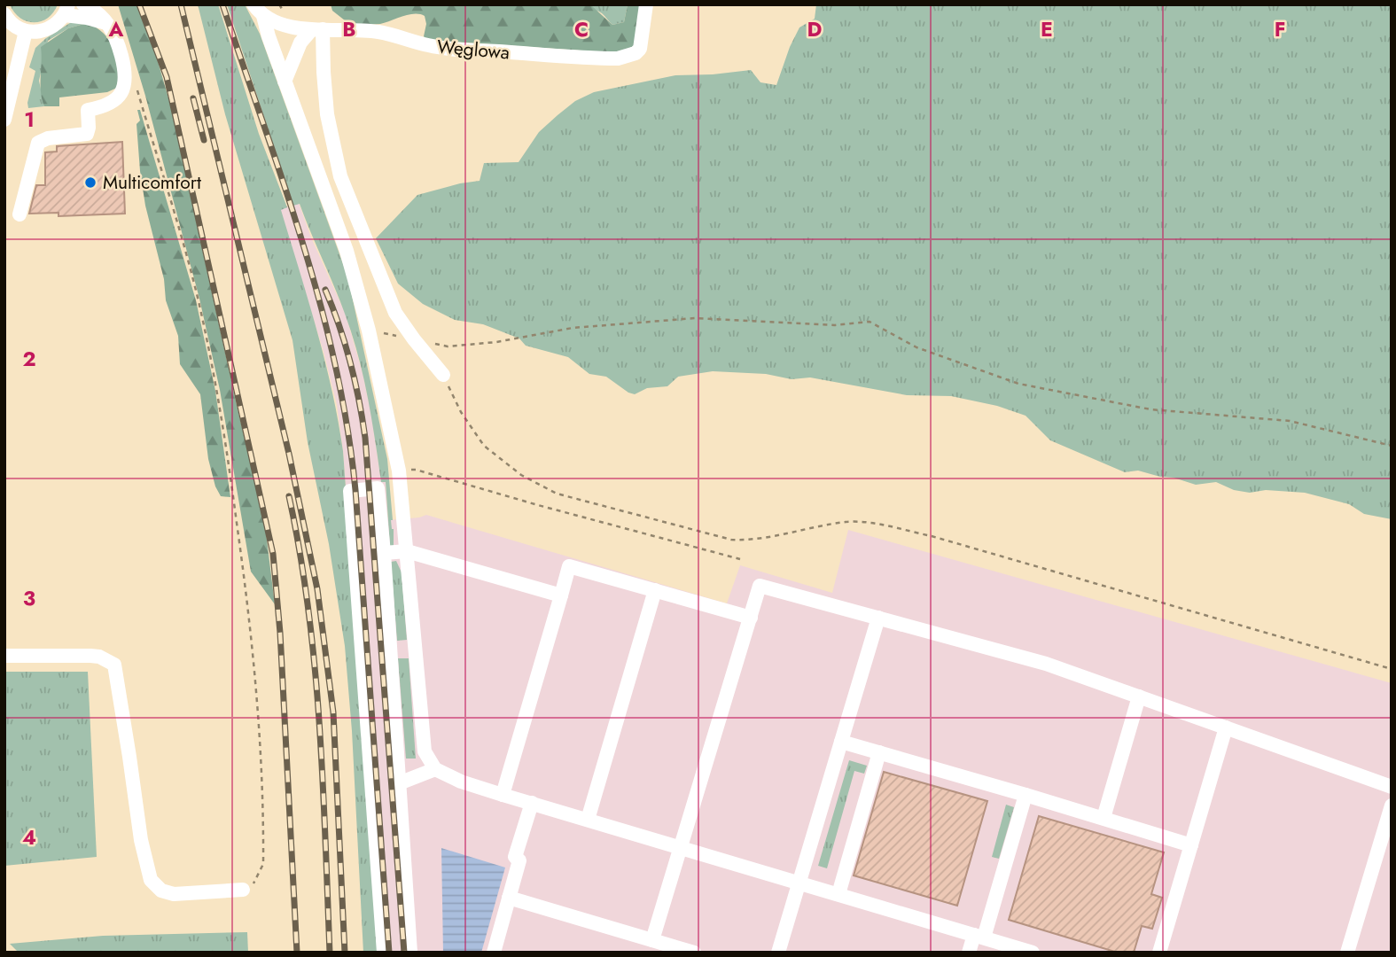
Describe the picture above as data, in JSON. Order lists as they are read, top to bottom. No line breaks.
{"streets":{"street":["Węglowa"]},"places":["Multicomfort"],"grid":{"columns":["A","B","C","D","E","F"],"rows":["1","2","3","4"]}}
